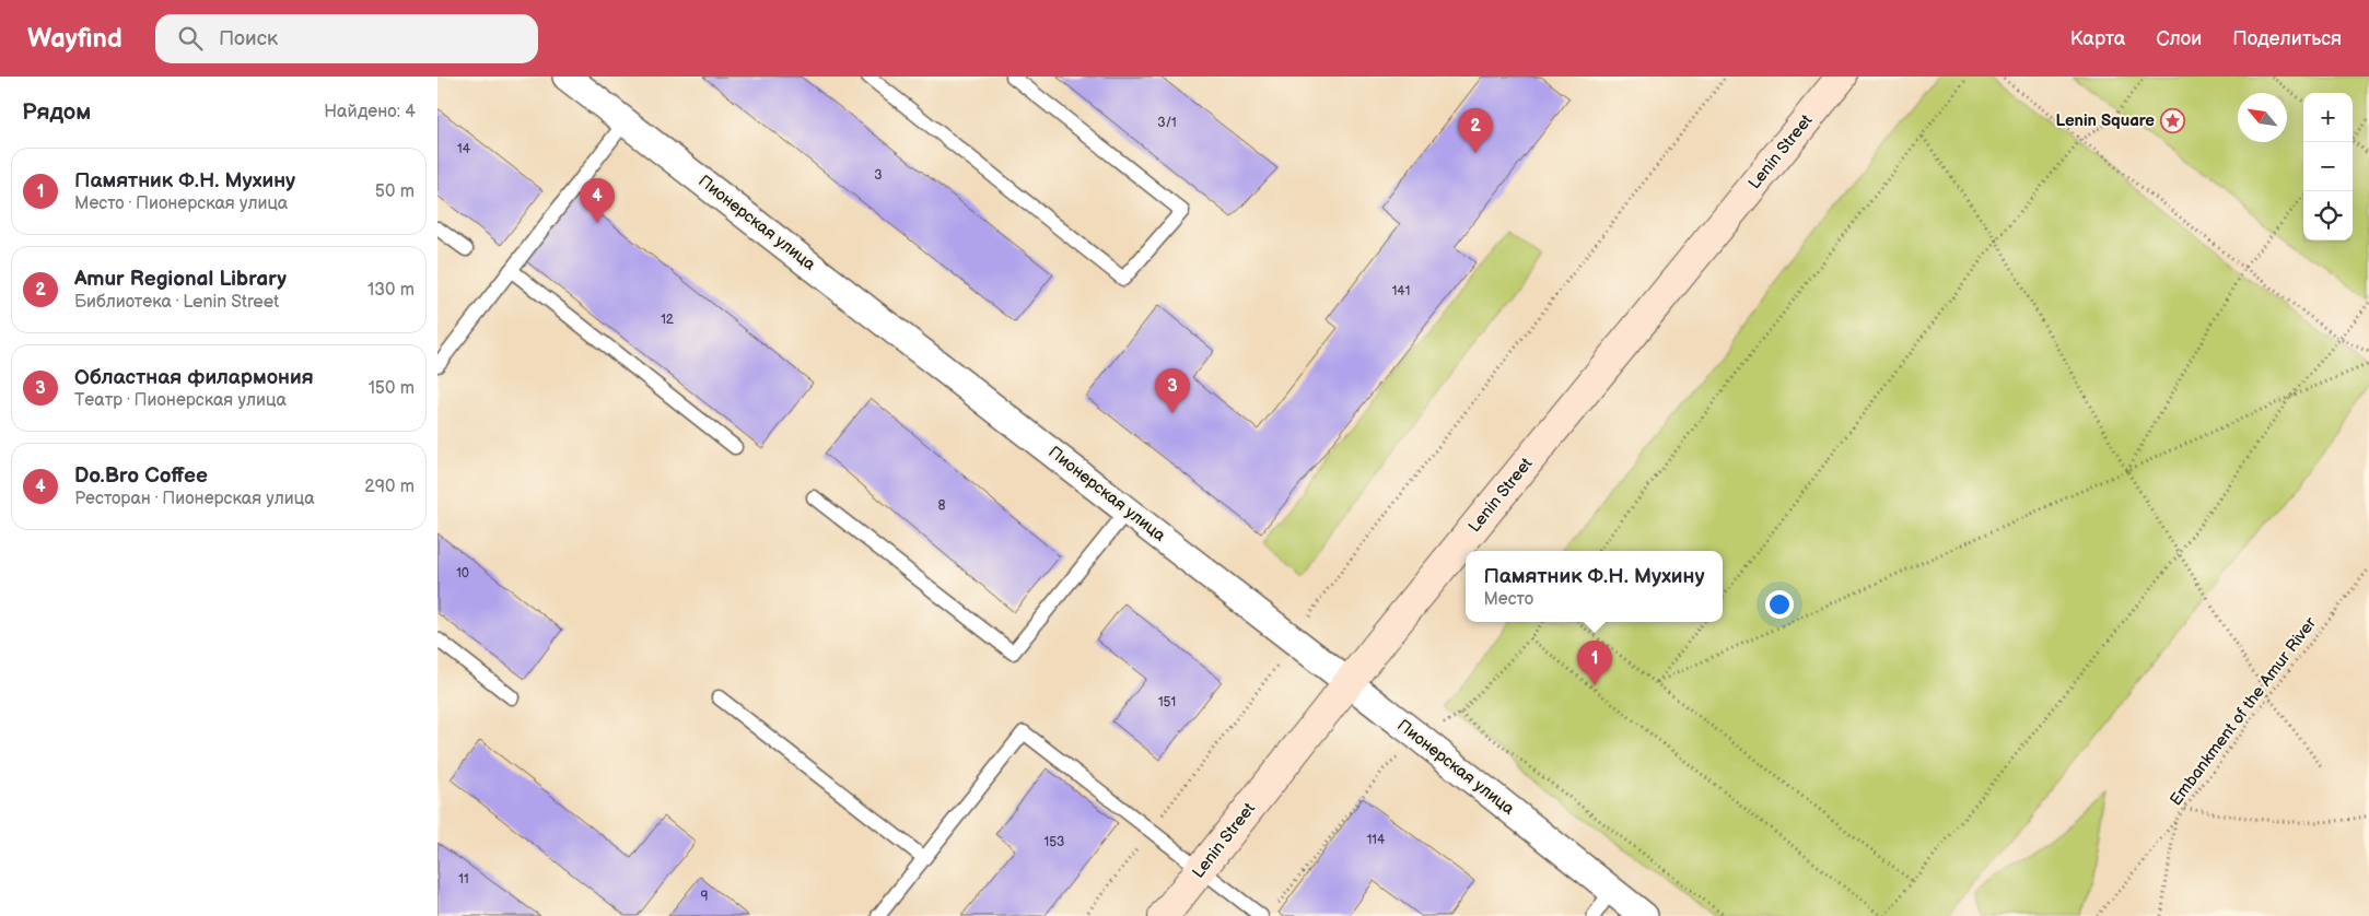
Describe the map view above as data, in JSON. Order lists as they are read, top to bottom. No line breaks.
{"streets":{"main road":["Lenin Street"],"street":["Пионерская улица"],"path":["Embankment of the Amur River"]},"crossings":[["Lenin Street","Пионерская улица"]],"places":{"place":["Lenin Square"]},"house_numbers":["3/1","14","3","141","12","8","10","151","114","153","11","9"],"north":"top left","page":{"header":"Wayfind","search":"Поиск","nav":["Карта","Слои","Поделиться"],"heading":["Рядом","Найдено: 4"],"map_buttons":["+","−"],"pins":["2","4","3","1"],"list":[{"mark":"1","name":"Памятник Ф.Н. Мухину","note":"Место · Пионерская улица","value":"50 m"},{"mark":"2","name":"Amur Regional Library","note":"Библиотека · Lenin Street","value":"130 m"},{"mark":"3","name":"Областная филармония","note":"Театр · Пионерская улица","value":"150 m"},{"mark":"4","name":"Do.Bro Coffee","note":"Ресторан · Пионерская улица","value":"290 m"}],"popup":["Памятник Ф.Н. Мухину","Место"]}}
